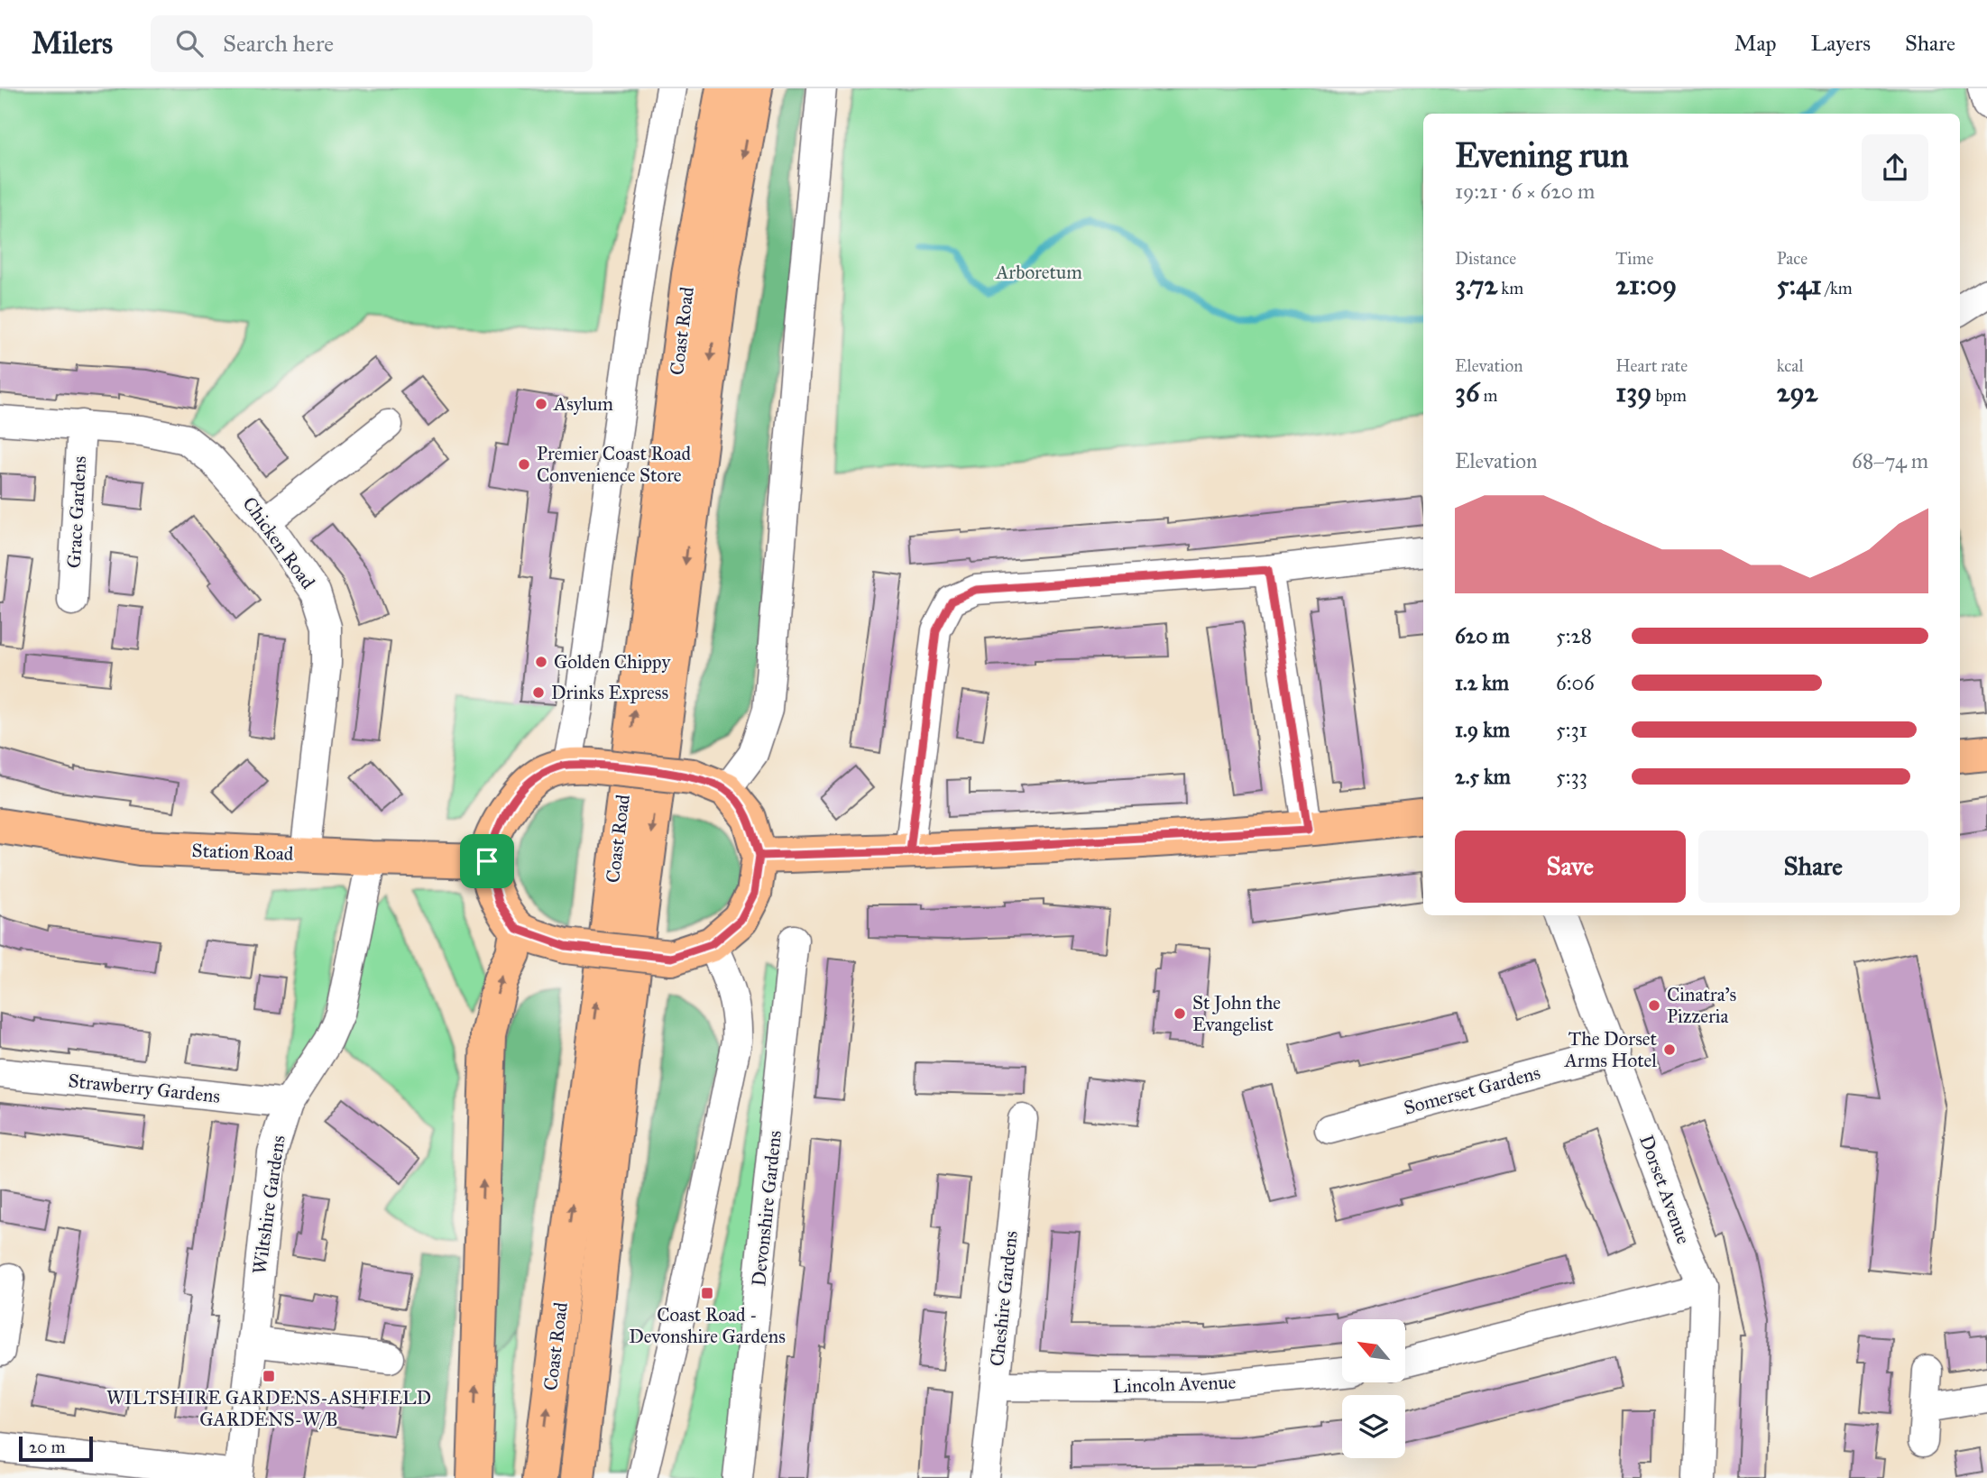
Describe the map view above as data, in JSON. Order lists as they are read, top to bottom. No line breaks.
{"streets":{"main road":["Coast Road","Station Road"],"street":["Grace Gardens","Chicken Road","Strawberry Gardens","Somerset Gardens","Dorset Avenue","Wiltshire Gardens","Devonshire Gardens","Cheshire Gardens","Lincoln Avenue"]},"crossings":[["Grace Gardens","Chicken Road"],["Chicken Road","Station Road"],["Station Road","Wiltshire Gardens"],["Strawberry Gardens","Wiltshire Gardens"],["Somerset Gardens","Dorset Avenue"],["Cheshire Gardens","Lincoln Avenue"]],"parks":["Arboretum"],"places":{"other":["Asylum","Premier Coast Road Convenience Store","Golden Chippy","Drinks Express","Cinatra's Pizzeria","St John the Evangelist","The Dorset Arms Hotel"],"transit":["Coast Road - Devonshire Gardens","WILTSHIRE GARDENS-ASHFIELD GARDENS-W/B"]},"scale_bar":"20 m","north":"top left","page":{"header":"Milers","search":"Search here","nav":["Map","Layers","Share"],"heading":["Evening run","19:21 · 6 × 620 m"],"stats":[["Distance","3.72 km"],["Time","21:09"],["Pace","5:41 /km"],["Elevation","36 m"],["Heart rate","139 bpm"],["kcal","292"]],"chart":["Elevation","68–74 m"],"list":[{"name":"620 m","note":"5:28"},{"name":"1.2 km","note":"6:06"},{"name":"1.9 km","note":"5:31"},{"name":"2.5 km","note":"5:33"}],"buttons":["Save","Share"],"scale":"20 m"}}
